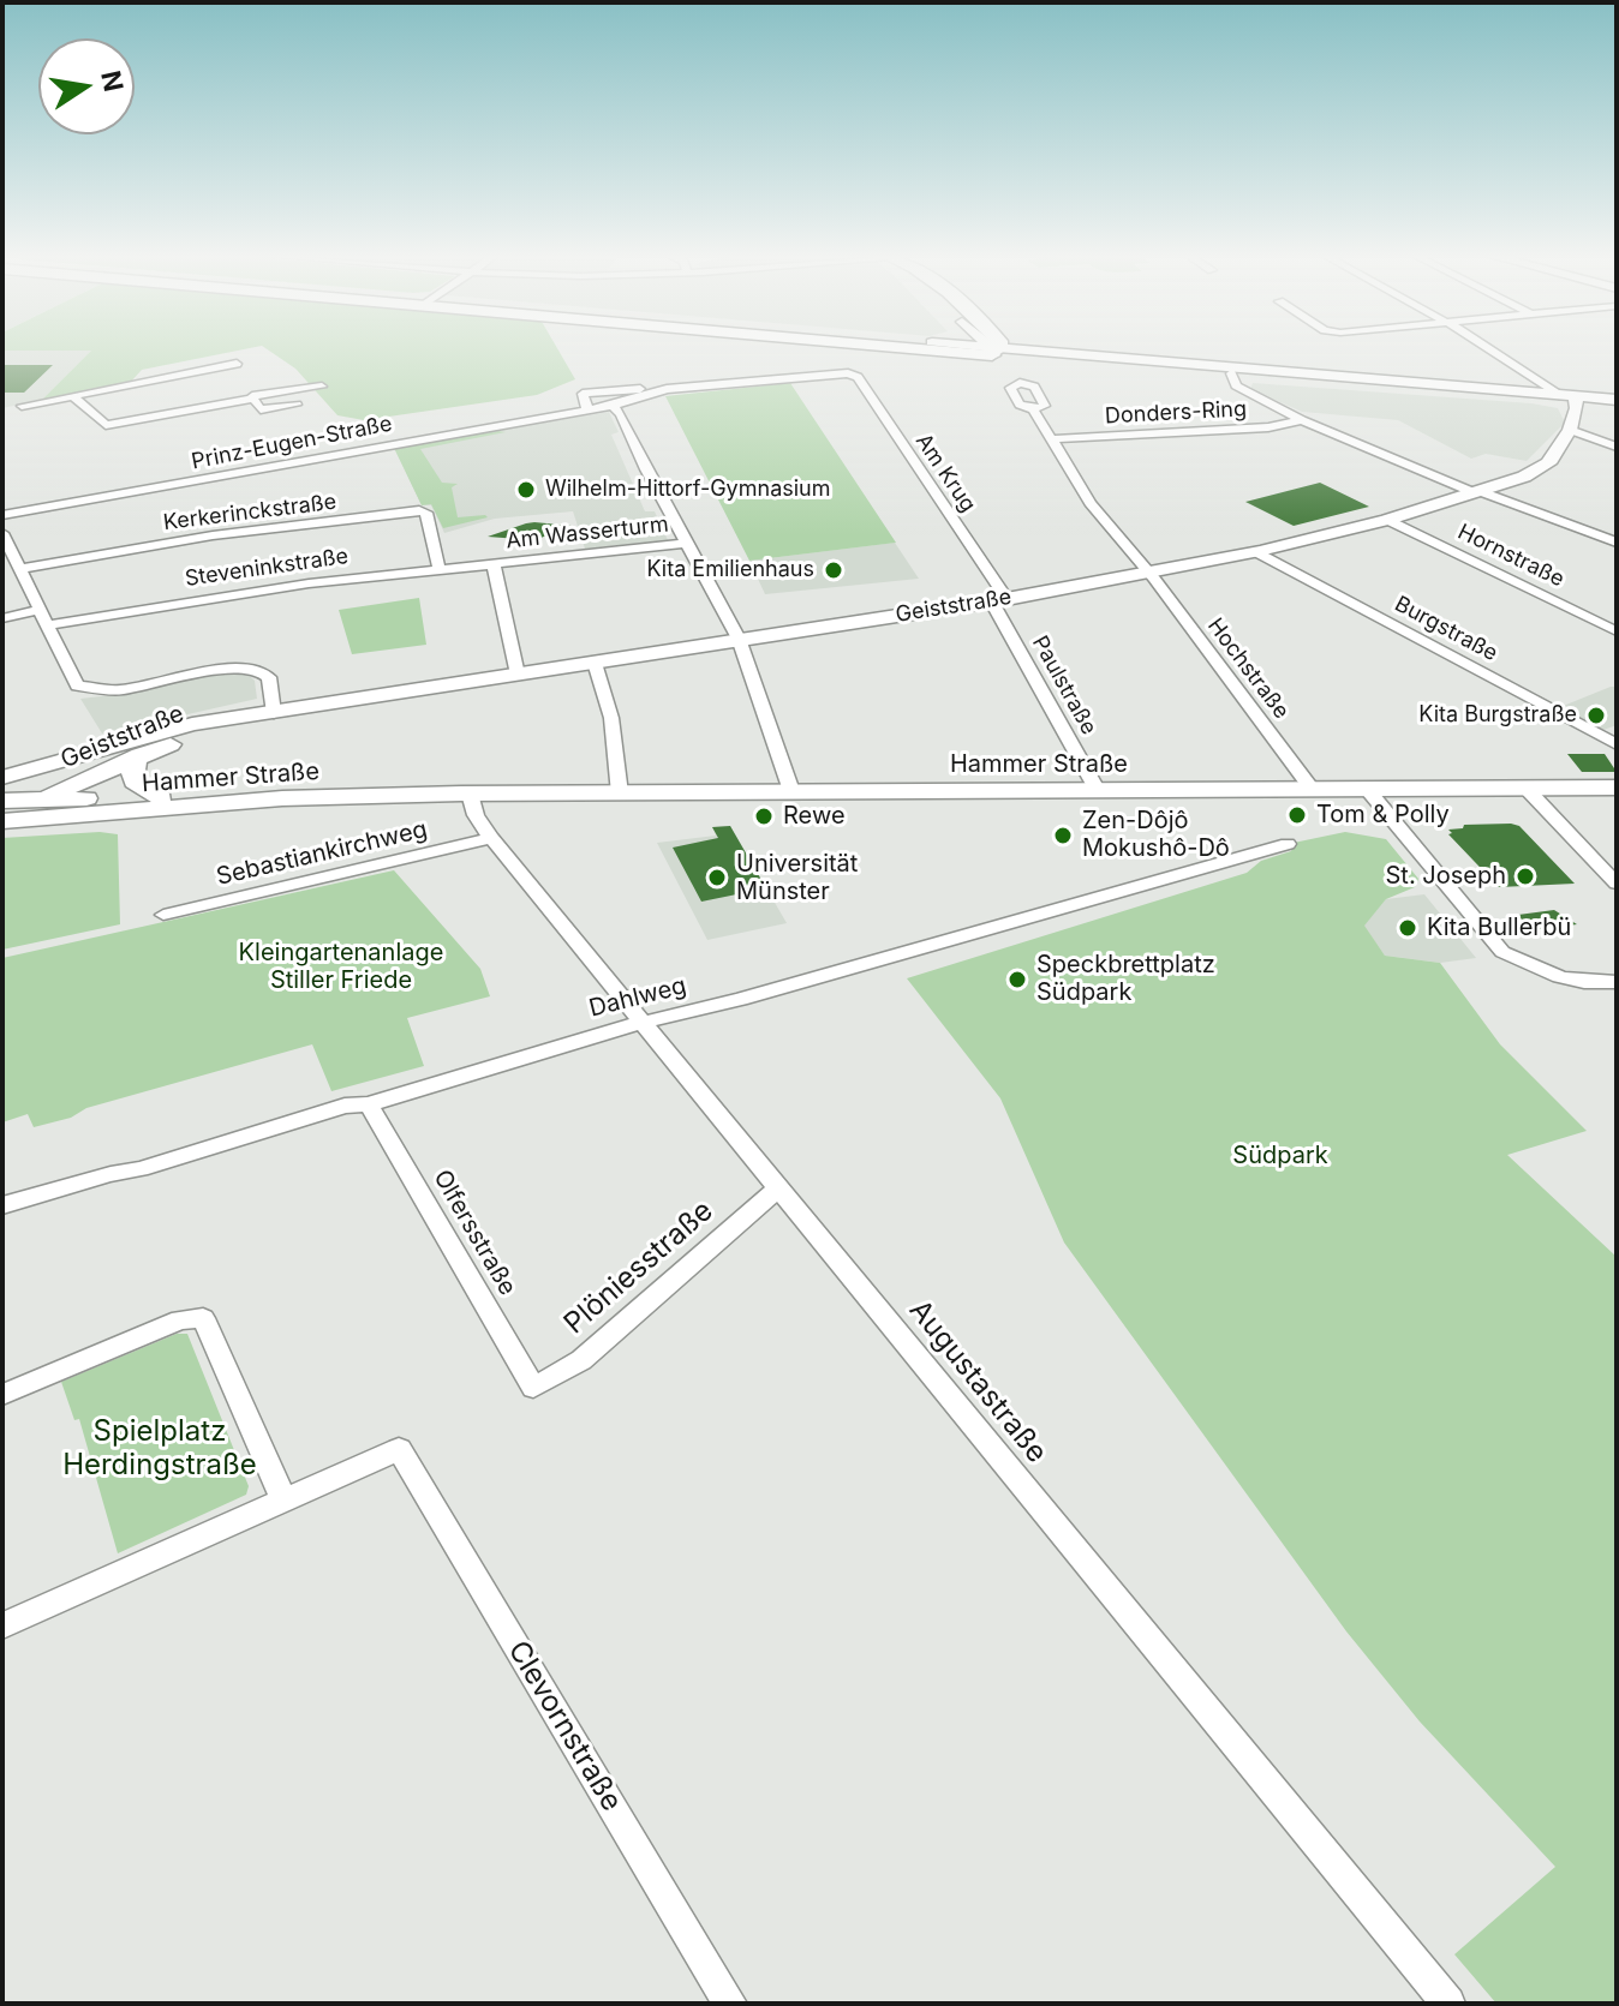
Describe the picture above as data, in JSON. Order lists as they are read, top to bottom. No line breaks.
{"streets":{"main road":["Geiststraße","Hammer Straße"],"street":["Donders-Ring","Prinz-Eugen-Straße","Am Krug","Kerkerinckstraße","Am Wasserturm","Hornstraße","Steveninkstraße","Burgstraße","Hochstraße","Paulstraße","Sebastiankirchweg","Dahlweg","Olfersstraße","Plöniesstraße","Augustastraße","Clevornstraße"]},"crossings":[["Prinz-Eugen-Straße","Am Krug"],["Am Krug","Geiststraße"],["Am Krug","Paulstraße"],["Kerkerinckstraße","Steveninkstraße"],["Am Wasserturm","Steveninkstraße"],["Hornstraße","Geiststraße"],["Steveninkstraße","Geiststraße"],["Geiststraße","Burgstraße"],["Geiststraße","Hochstraße"],["Geiststraße","Paulstraße"],["Geiststraße","Hammer Straße"],["Hochstraße","Hammer Straße"],["Paulstraße","Hammer Straße"],["Hammer Straße","Augustastraße"],["Sebastiankirchweg","Augustastraße"],["Dahlweg","Olfersstraße"],["Dahlweg","Augustastraße"],["Olfersstraße","Plöniesstraße"],["Plöniesstraße","Augustastraße"]],"parks":["Kleingartenanlage Stiller Friede","Südpark","Spielplatz Herdingstraße"],"places":["Wilhelm-Hittorf-Gymnasium","Kita Emilienhaus","Kita Burgstraße","Tom & Polly","Rewe","Zen-Dôjô Mokushô-Dô","St. Joseph","Universität Münster","Kita Bullerbü","Speckbrettplatz Südpark"],"north":"right"}
